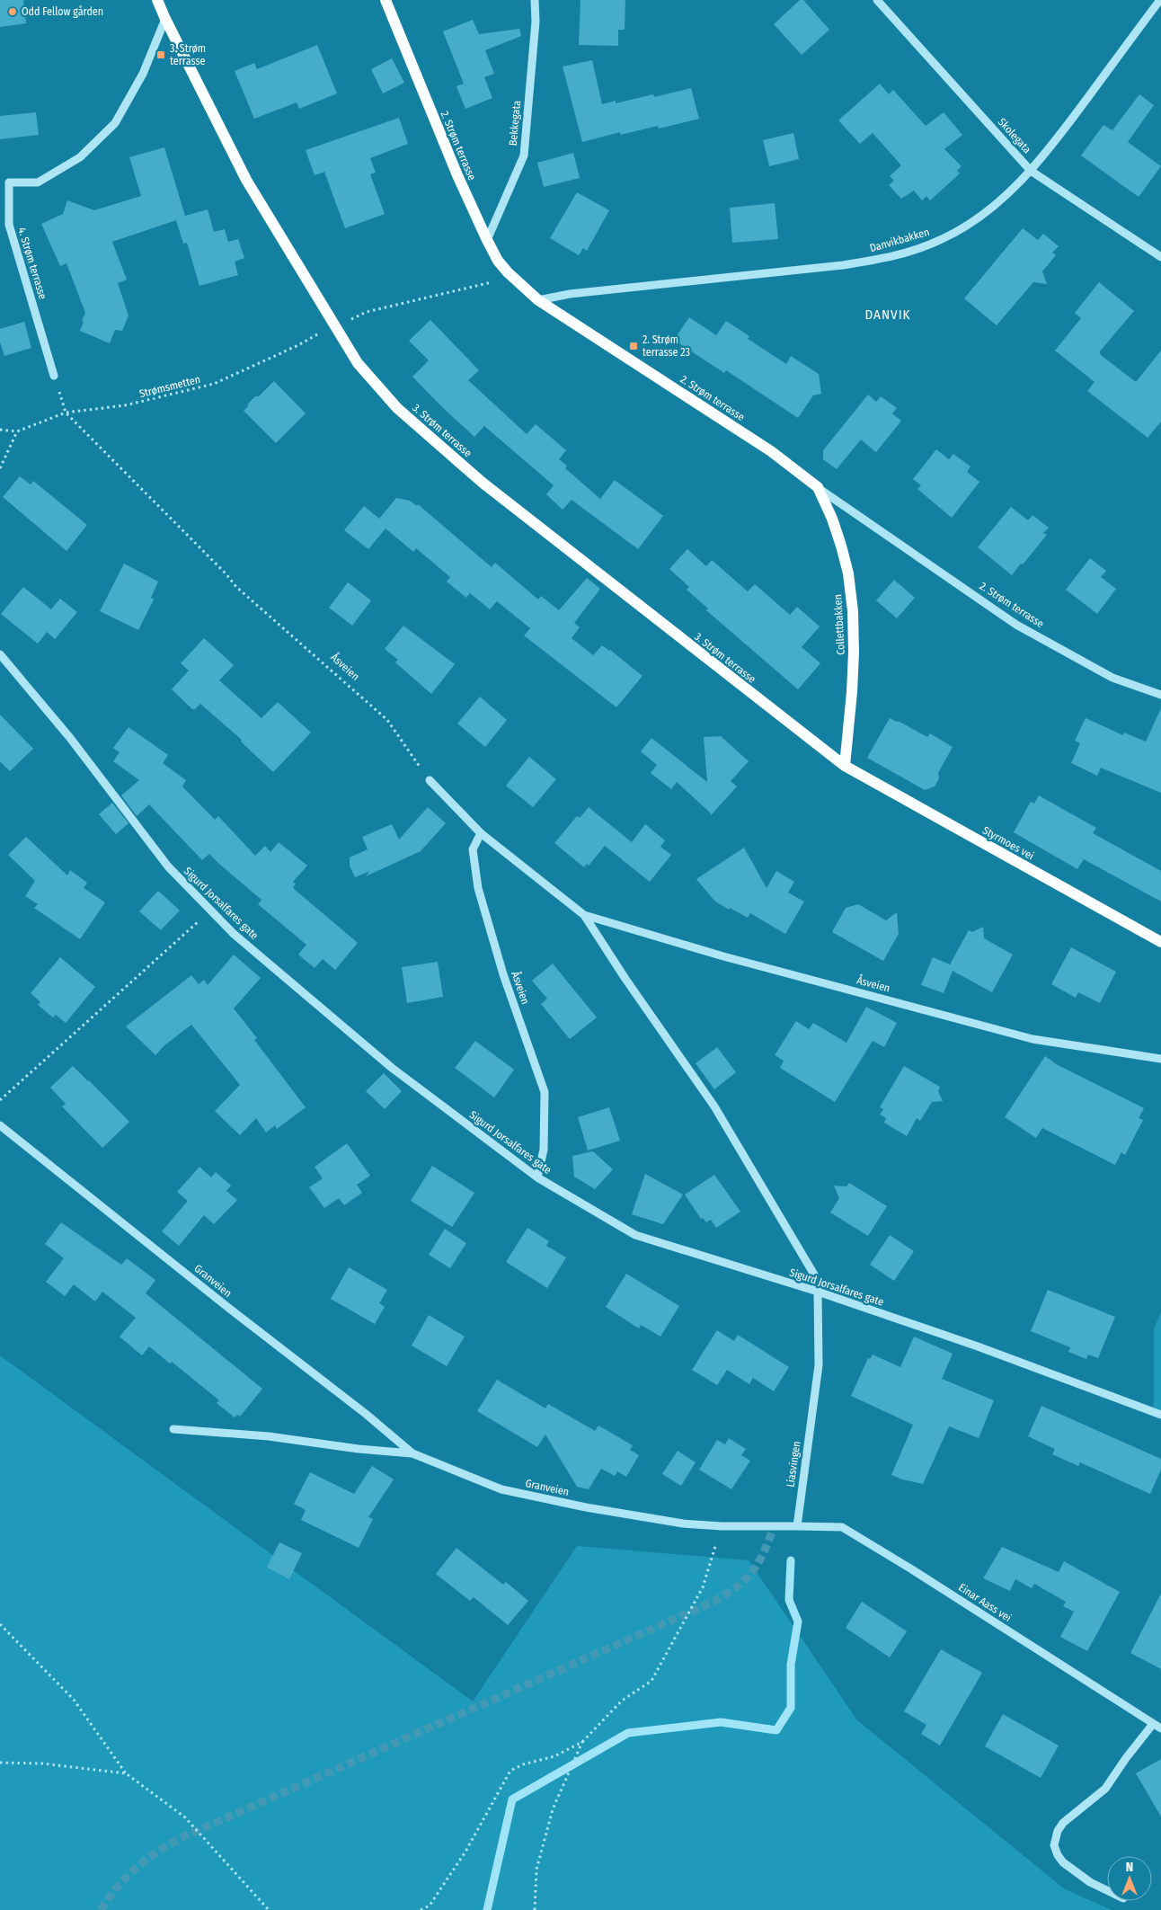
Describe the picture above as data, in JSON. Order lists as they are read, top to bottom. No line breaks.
{"streets":{"main road":["2. Strøm terrasse","3. Strøm terrasse","Collettbakken","Styrmoes vei"],"street":["Bekkegata","Skolegata","Danvikbakken","4. Strøm terrasse","Åsveien","Sigurd Jorsalfares gate","Granveien","Liasvingen","Einar Aass vei"],"path":["Strømsmetten"]},"crossings":[["Bekkegata","2. Strøm terrasse"],["Skolegata","Danvikbakken"],["2. Strøm terrasse","Danvikbakken"],["2. Strøm terrasse","Collettbakken"],["4. Strøm terrasse","3. Strøm terrasse"],["Strømsmetten","3. Strøm terrasse"],["Strømsmetten","Åsveien"],["3. Strøm terrasse","Collettbakken"],["3. Strøm terrasse","Styrmoes vei"],["Collettbakken","Styrmoes vei"],["Åsveien","Sigurd Jorsalfares gate"],["Åsveien","Liasvingen"],["Sigurd Jorsalfares gate","Liasvingen"],["Liasvingen","Einar Aass vei"]],"districts":["DANVIK"],"places":{"other":["Odd Fellow gården"],"transit":["3. Strøm terrasse","2. Strøm terrasse 23"]},"north":"top"}
